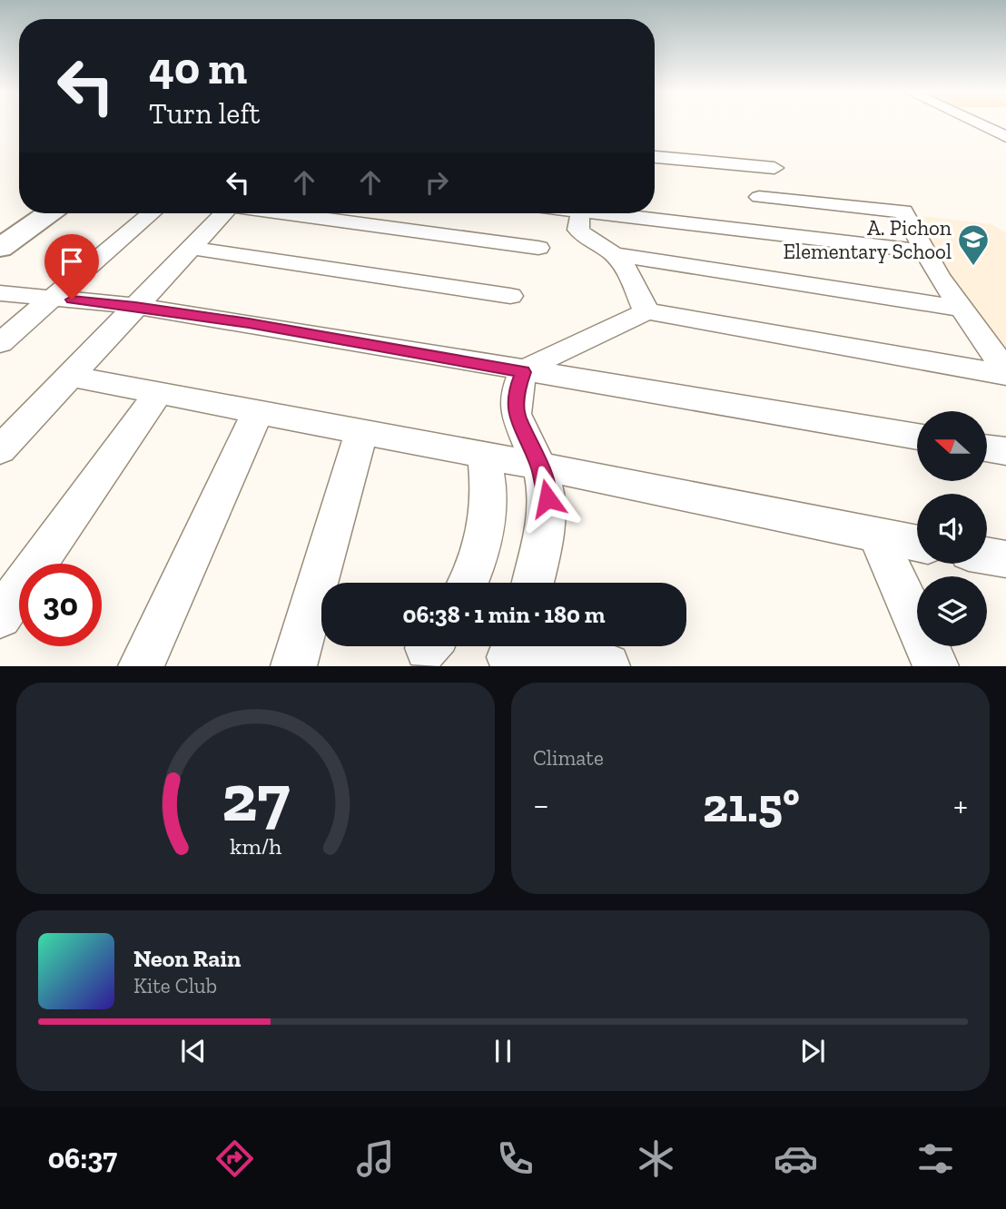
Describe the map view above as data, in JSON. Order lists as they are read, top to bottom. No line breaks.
{"places":{"school or university":["A. Pichon Elementary School"]},"north":"left","page":{"turn":["40 m","Turn left"],"limit":"30","trip":"06:38 · 1 min · 180 m","tile":"Climate","heat":["−","21.5°","+"],"song":["Neon Rain","Kite Club"],"tabs":"06:37","gauge":["27","km/h"]}}
